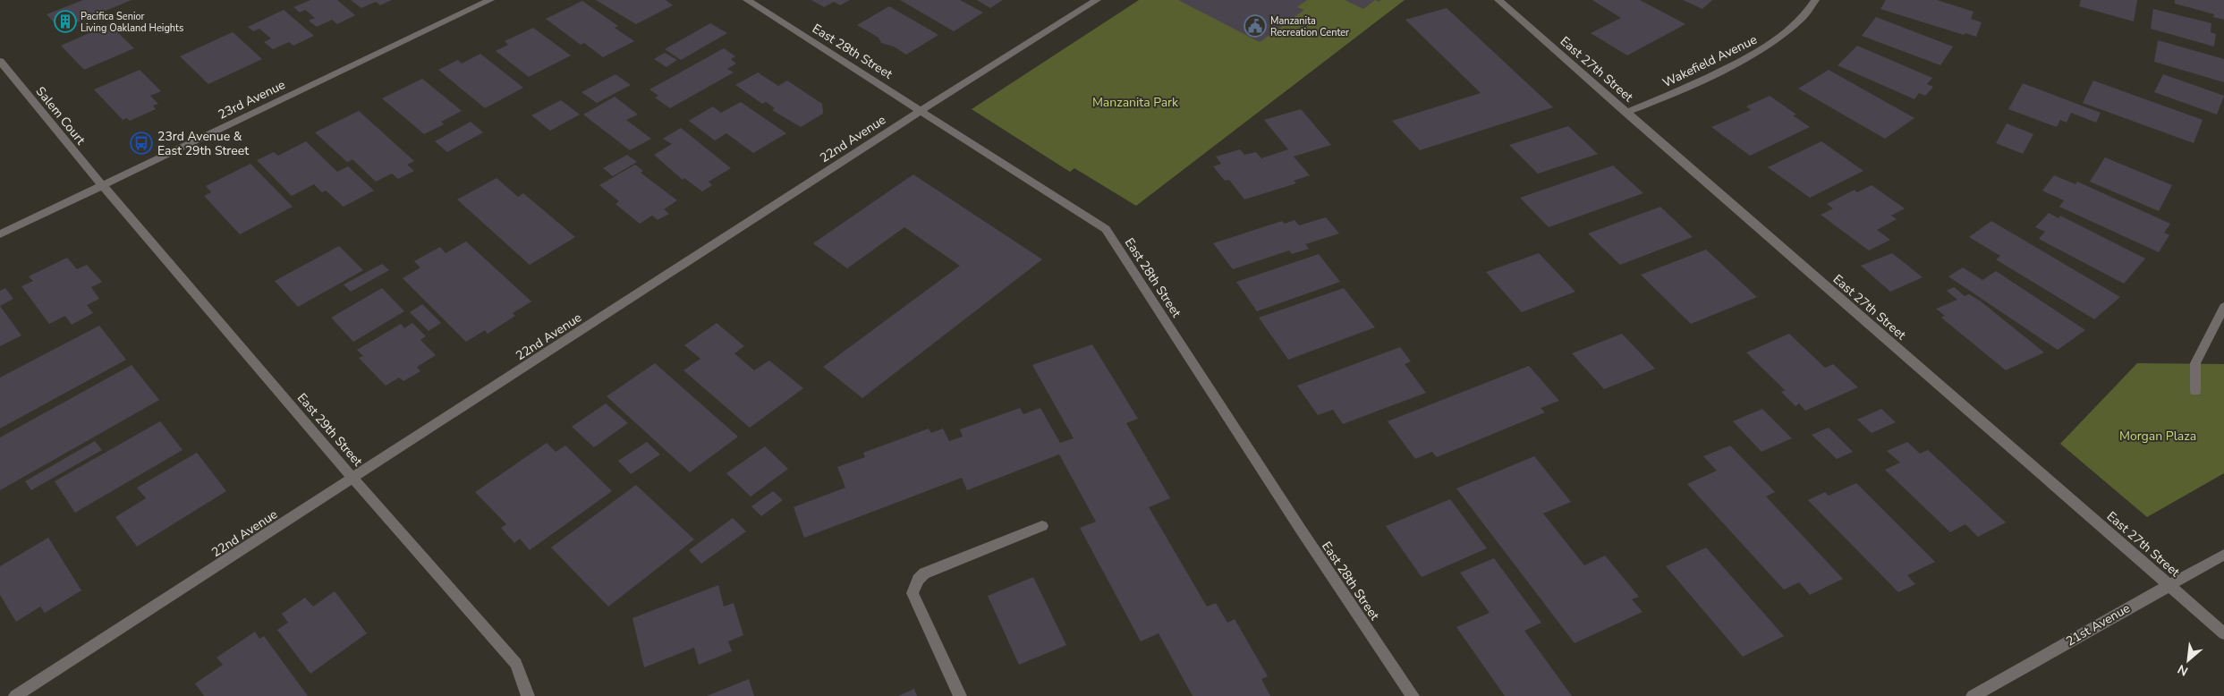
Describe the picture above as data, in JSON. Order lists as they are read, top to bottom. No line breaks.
{"streets":{"street":["East 28th Street","Wakefield Avenue","East 27th Street","23rd Avenue","Salem Court","22nd Avenue","East 29th Street","21st Avenue"]},"crossings":[["East 28th Street","22nd Avenue"],["Wakefield Avenue","East 27th Street"],["East 27th Street","21st Avenue"],["23rd Avenue","Salem Court"],["23rd Avenue","East 29th Street"],["Salem Court","East 29th Street"],["22nd Avenue","East 29th Street"]],"parks":["Manzanita Park","Morgan Plaza"],"places":{"building":["Pacifica Senior Living Oakland Heights"],"public building":["Manzanita Recreation Center"],"bus stop":["23rd Avenue & East 29th Street"]},"north":"bottom left"}
